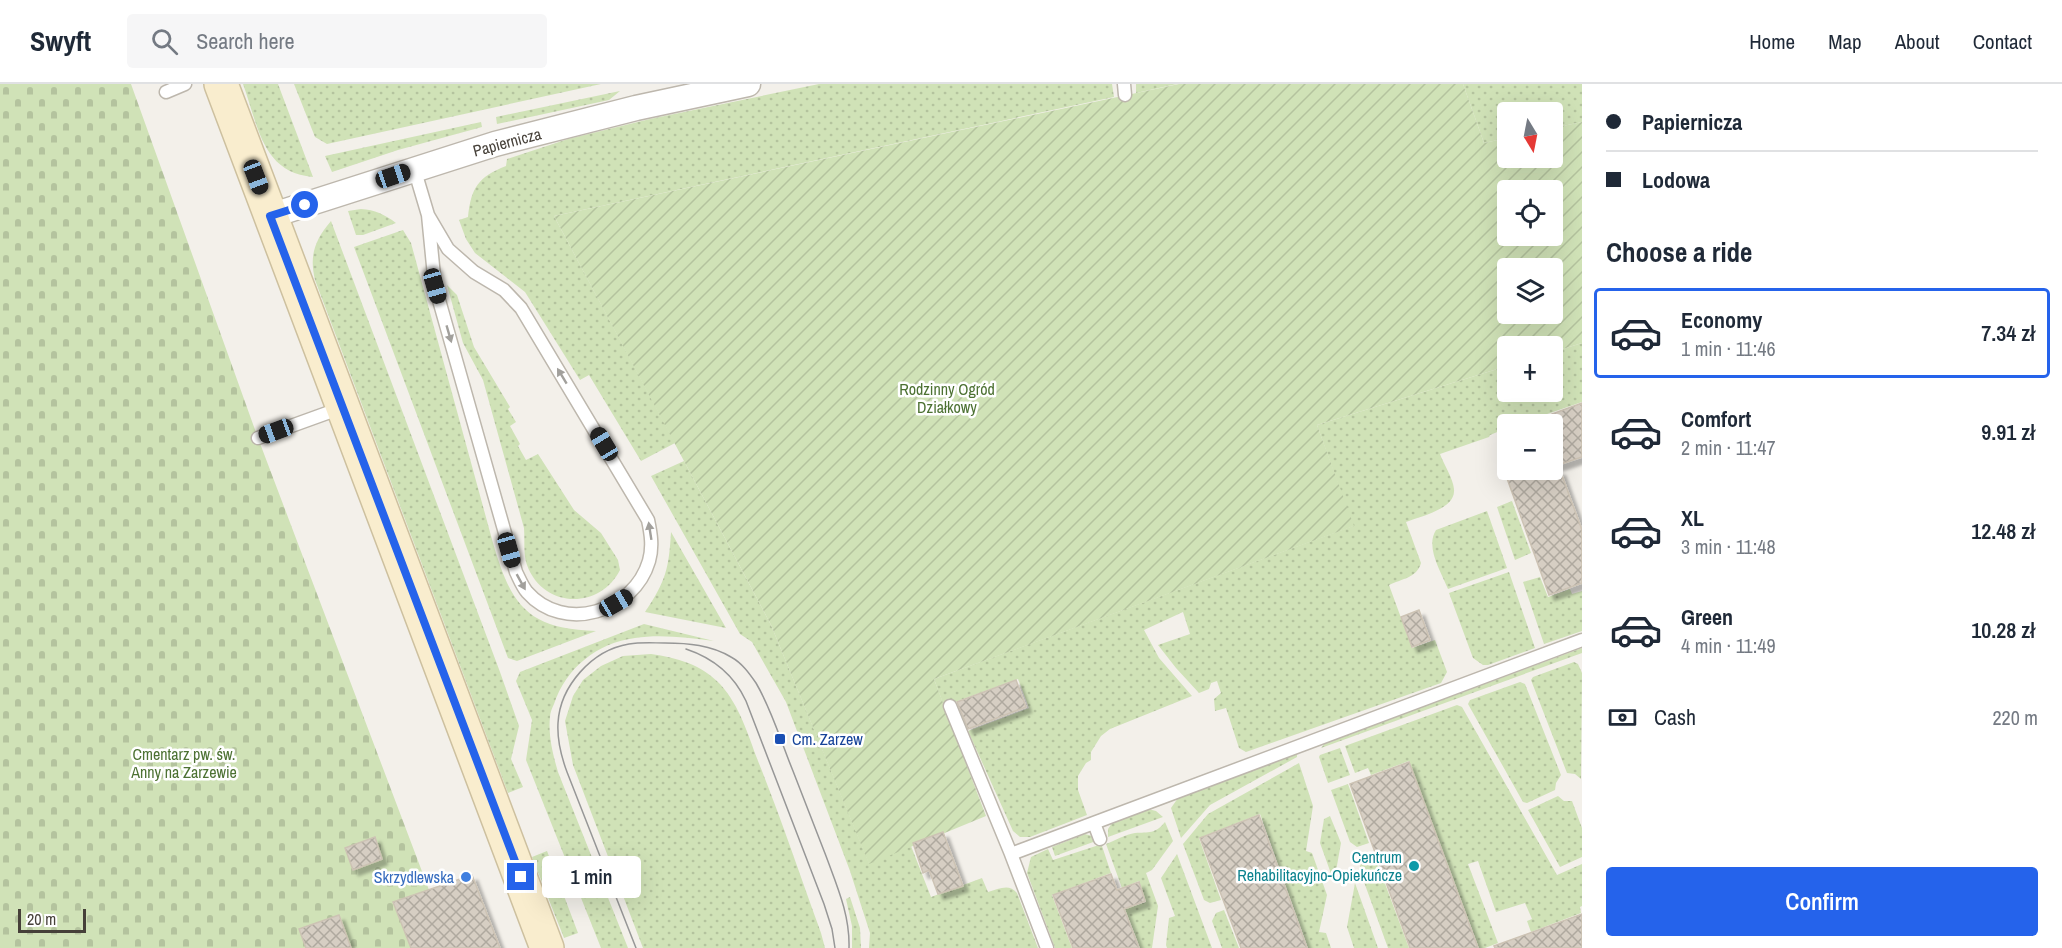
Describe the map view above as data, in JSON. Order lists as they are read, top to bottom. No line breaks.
{"streets":{"street":["Papiernicza"]},"parks":["Rodzinny Ogród Działkowy","Cmentarz pw. św. Anny na Zarzewie"],"places":{"transit":["Cm. Zarzew"],"other":["Centrum Rehabilitacyjno-Opiekuńcze","Skrzydlewska"]},"scale_bar":"20 m","north":"bottom","page":{"header":"Swyft","search":"Search here","nav":["Home","Map","About","Contact"],"banner":["Papiernicza","Lodowa"],"map_buttons":["+","−"],"heading":"Choose a ride","list":[{"name":"Economy","note":"1 min · 11:46","value":"7.34 zł"},{"name":"Comfort","note":"2 min · 11:47","value":"9.91 zł"},{"name":"XL","note":"3 min · 11:48","value":"12.48 zł"},{"name":"Green","note":"4 min · 11:49","value":"10.28 zł"}],"pay":["Cash","220 m"],"buttons":"Confirm","bubble":"1 min","scale":"20 m"}}
